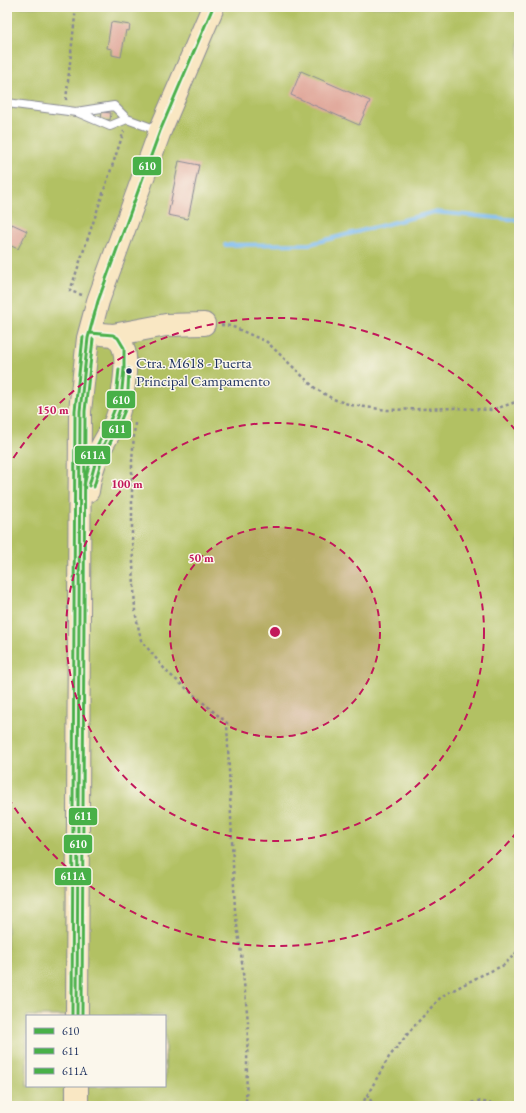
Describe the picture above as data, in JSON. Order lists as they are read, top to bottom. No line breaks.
{"places":["Ctra. M618 - Puerta Principal Campamento"],"lines":["transit line 610","transit line 611A","transit line 611"],"legend":["610","611","611A"],"rings":["150 m","100 m","50 m"]}
